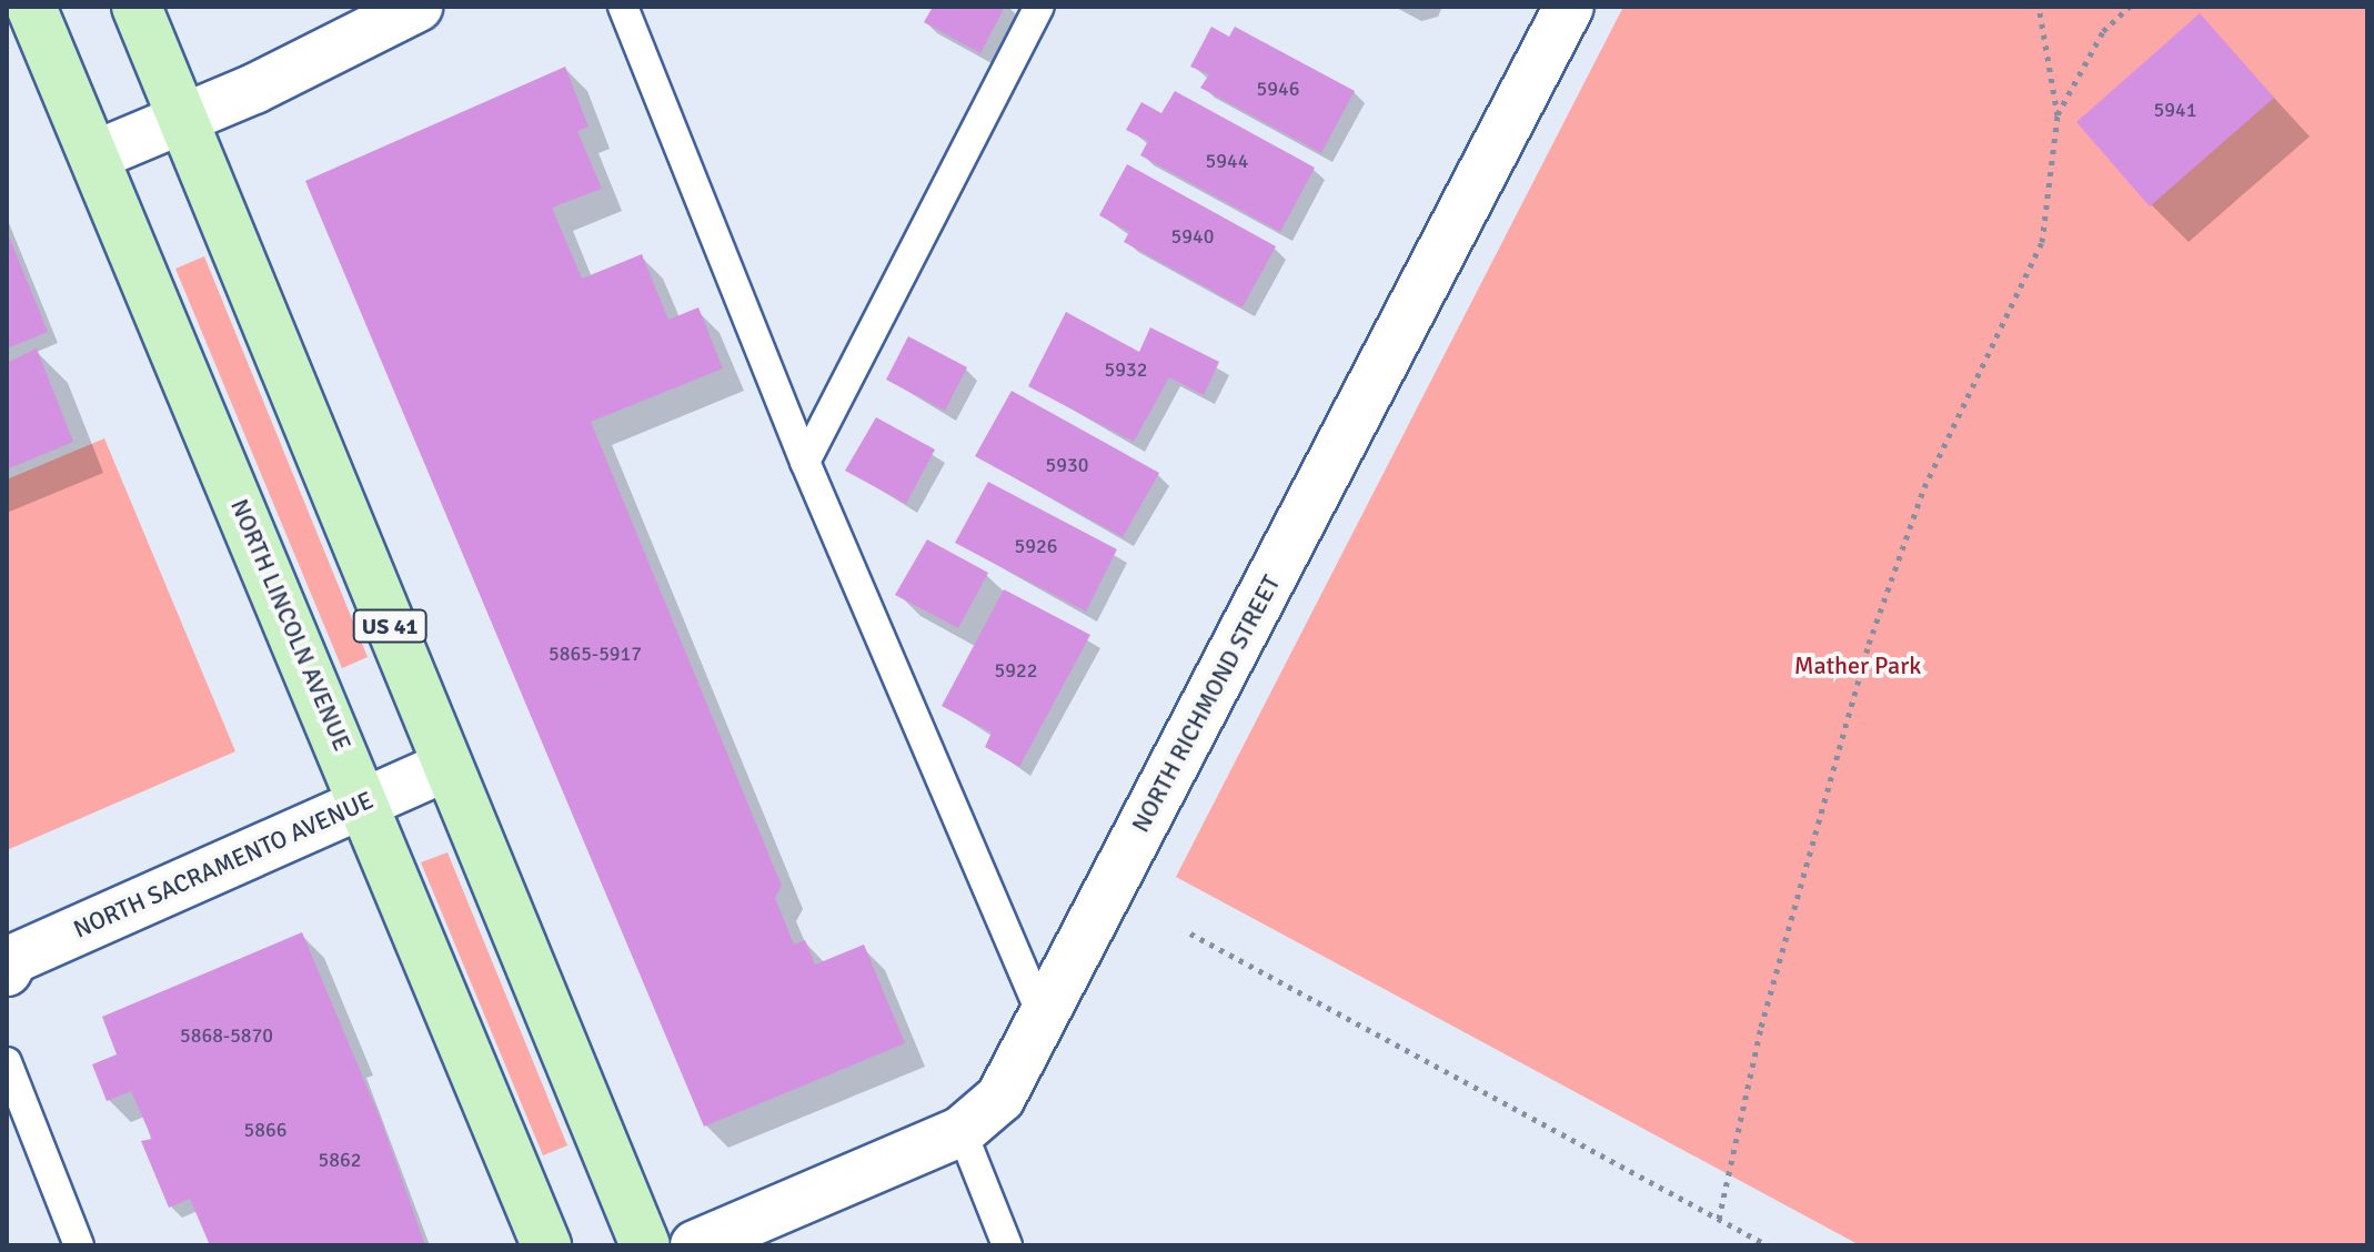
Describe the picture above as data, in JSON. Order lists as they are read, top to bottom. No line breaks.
{"streets":{"main road":["NORTH LINCOLN AVENUE","US 41"],"street":["NORTH RICHMOND STREET","NORTH SACRAMENTO AVENUE"]},"crossings":[["NORTH LINCOLN AVENUE","NORTH SACRAMENTO AVENUE"],["US 41","NORTH SACRAMENTO AVENUE"]],"parks":["Mather Park"],"house_numbers":["5946","5941","5944","5940","5932","5930","5926","5865-5917","5922","5868-5870","5866","5862"]}
